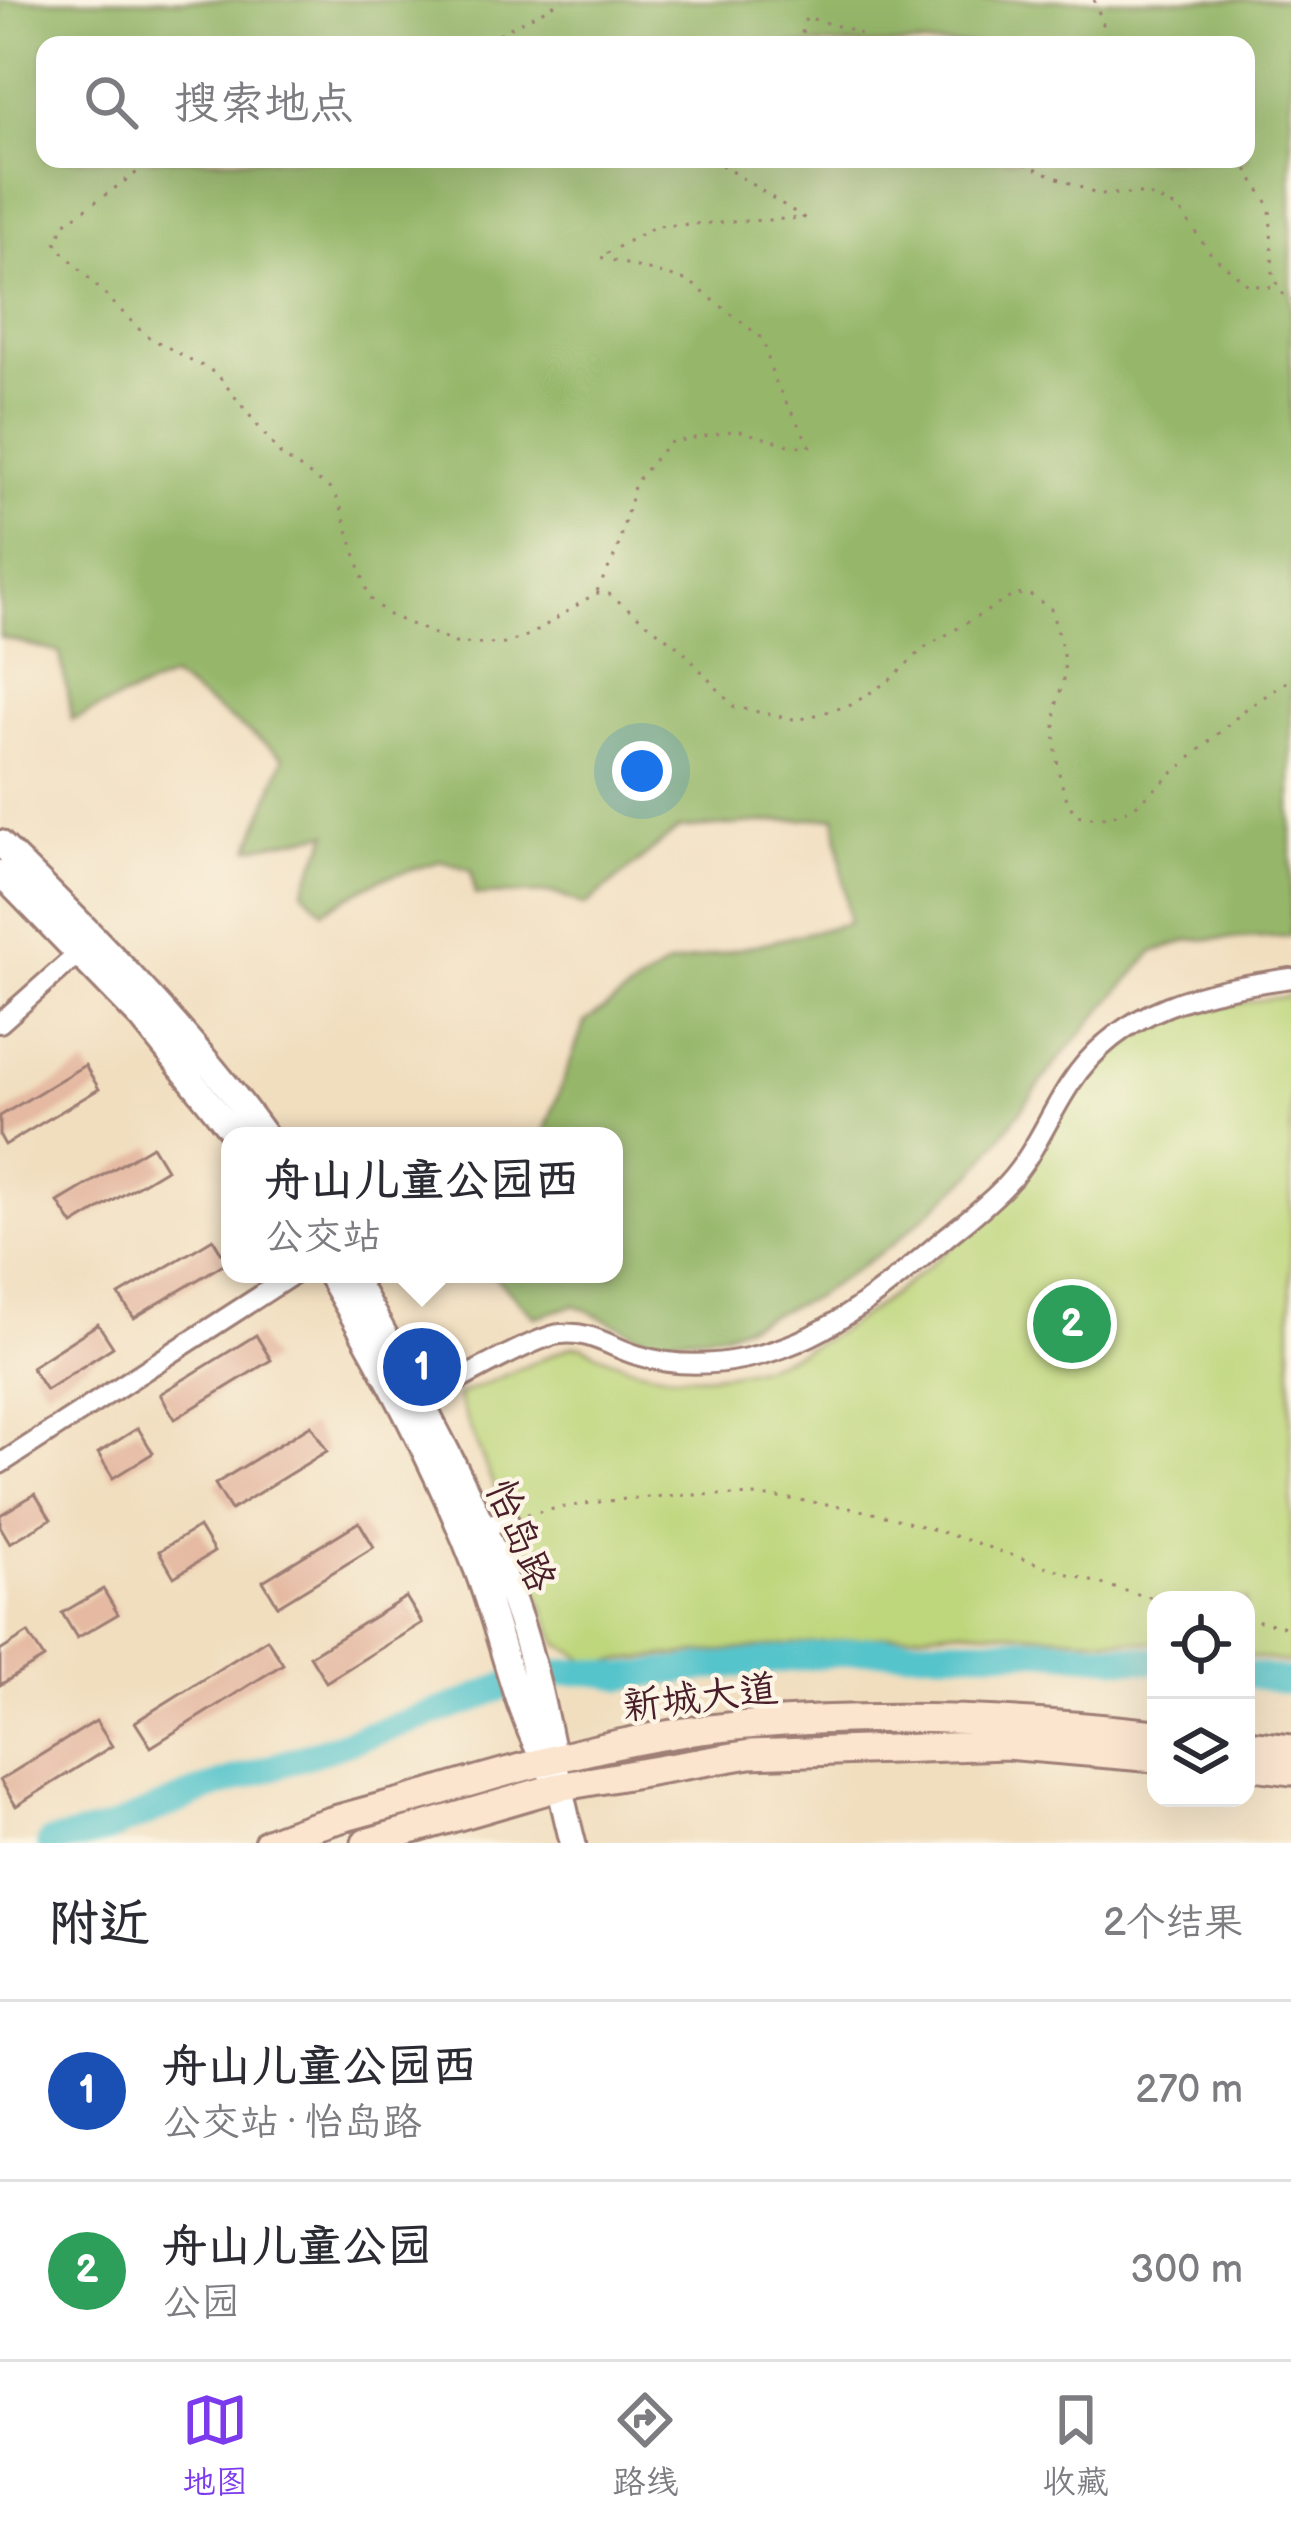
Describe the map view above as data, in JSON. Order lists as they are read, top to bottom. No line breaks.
{"streets":{"main road":["新城大道"],"street":["怡岛路"]},"page":{"search":"搜索地点","popup":["舟山儿童公园西","公交站"],"pins":["2","1"],"heading":["附近","2个结果"],"list":[{"mark":"1","name":"舟山儿童公园西","note":"公交站 · 怡岛路","value":"270 m"},{"mark":"2","name":"舟山儿童公园","note":"公园","value":"300 m"}],"nav":["地图","路线","收藏"]}}
